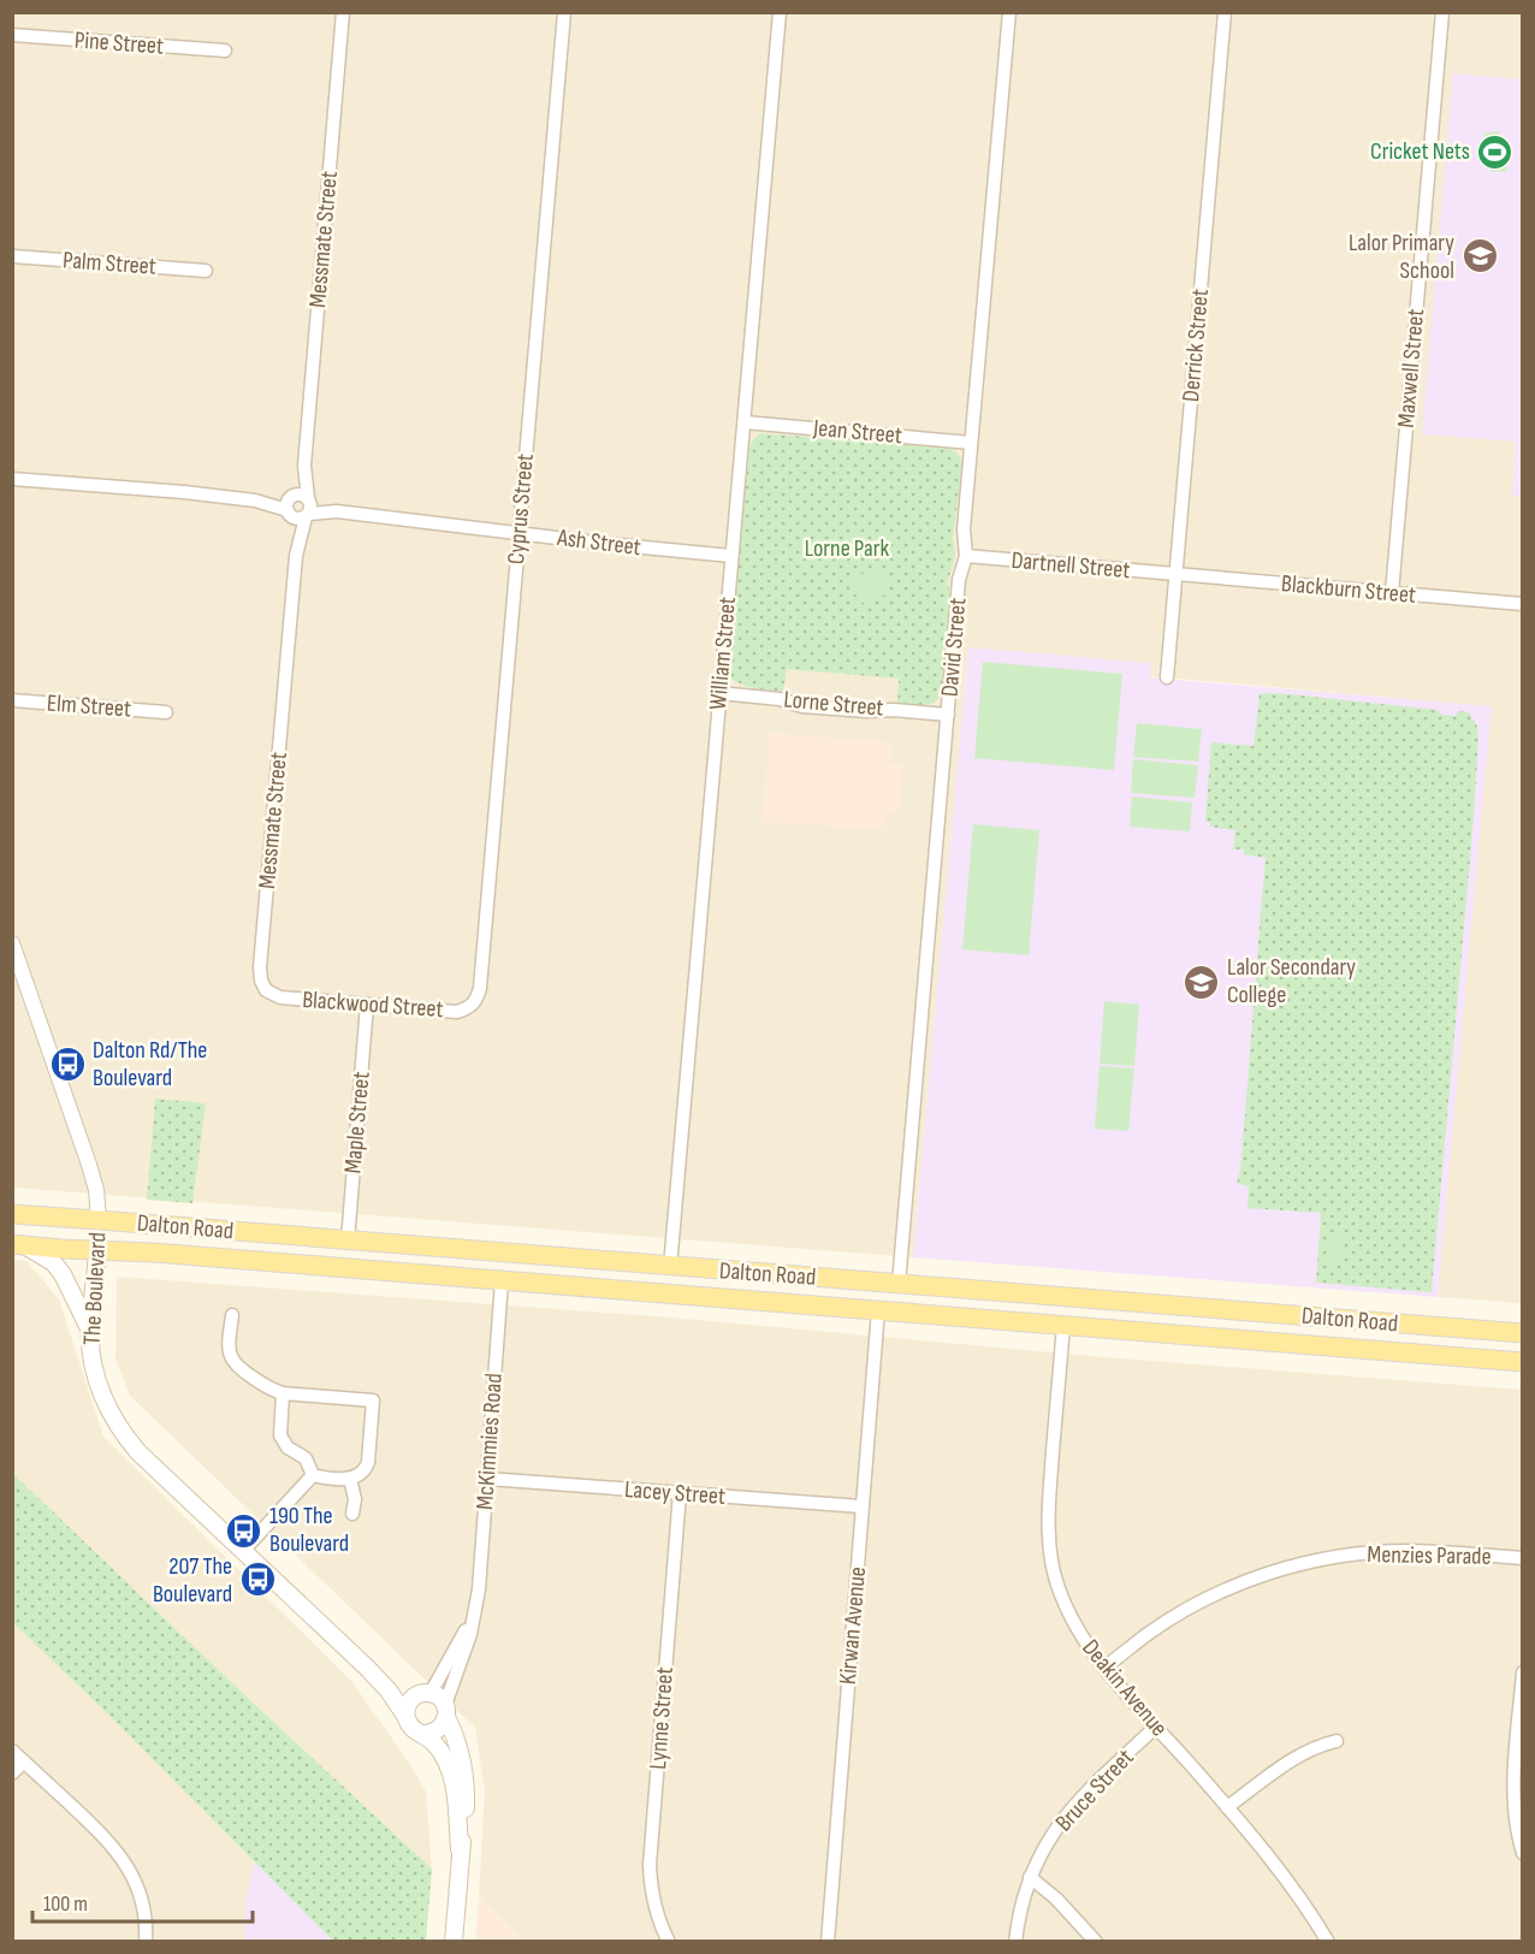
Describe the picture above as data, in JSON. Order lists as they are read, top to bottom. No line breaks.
{"streets":{"main road":["William Street","Dalton Road","The Boulevard","Deakin Avenue"],"street":["Pine Street","Messmate Street","Palm Street","Derrick Street","Maxwell Street","Jean Street","Cyprus Street","Ash Street","Dartnell Street","Blackburn Street","David Street","Lorne Street","Elm Street","Blackwood Street","Maple Street","McKimmies Road","Lacey Street","Menzies Parade","Kirwan Avenue","Lynne Street","Bruce Street"]},"crossings":[["Messmate Street","Ash Street"],["Messmate Street","Blackwood Street"],["Derrick Street","Dartnell Street"],["Derrick Street","Blackburn Street"],["Maxwell Street","Blackburn Street"],["Jean Street","David Street"],["Jean Street","William Street"],["Cyprus Street","Ash Street"],["Cyprus Street","Blackwood Street"],["Ash Street","William Street"],["Dartnell Street","Blackburn Street"],["Dartnell Street","David Street"],["David Street","Lorne Street"],["David Street","Dalton Road"],["William Street","Lorne Street"],["William Street","Dalton Road"],["Blackwood Street","Maple Street"],["Maple Street","Dalton Road"],["Dalton Road","The Boulevard"],["Dalton Road","McKimmies Road"],["Dalton Road","Kirwan Avenue"],["Dalton Road","Deakin Avenue"],["The Boulevard","McKimmies Road"],["McKimmies Road","Lacey Street"],["Lacey Street","Kirwan Avenue"],["Lacey Street","Lynne Street"],["Menzies Parade","Deakin Avenue"],["Deakin Avenue","Bruce Street"]],"parks":["Lorne Park"],"places":{"sports":["Cricket Nets"],"school or university":["Lalor Primary School","Lalor Secondary College"],"bus stop":["Dalton Rd/The Boulevard","190 The Boulevard","207 The Boulevard"]},"scale_bar":"100 m"}
